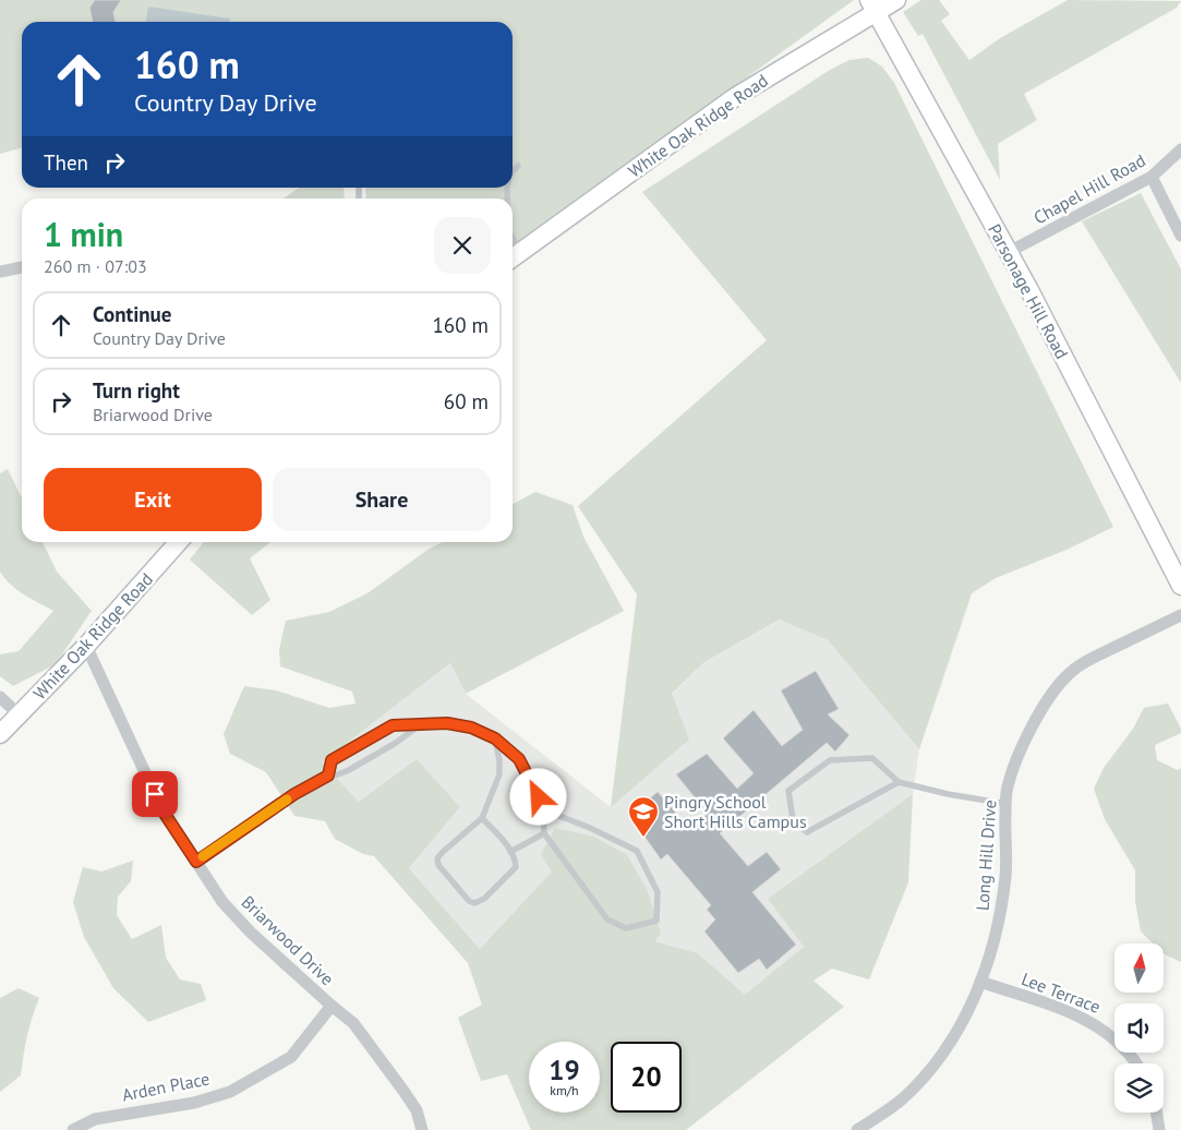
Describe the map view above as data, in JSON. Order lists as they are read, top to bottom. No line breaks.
{"streets":{"street":["White Oak Ridge Road","Chapel Hill Road","Parsonage Hill Road","Long Hill Drive","Briarwood Drive","Lee Terrace","Arden Place"]},"crossings":[["White Oak Ridge Road","Parsonage Hill Road"],["White Oak Ridge Road","Briarwood Drive"],["Chapel Hill Road","Parsonage Hill Road"],["Long Hill Drive","Lee Terrace"],["Briarwood Drive","Arden Place"]],"places":{"school or university":["Pingry School Short Hills Campus"]},"north":"top","page":{"turn":["160 m","Country Day Drive"],"then":"Then","heading":["1 min","260 m · 07:03"],"list":[{"name":"Continue","note":"Country Day Drive","value":"160 m"},{"name":"Turn right","note":"Briarwood Drive","value":"60 m"}],"buttons":["Exit","Share"],"speed":"19 km/h","limit":"20"}}
